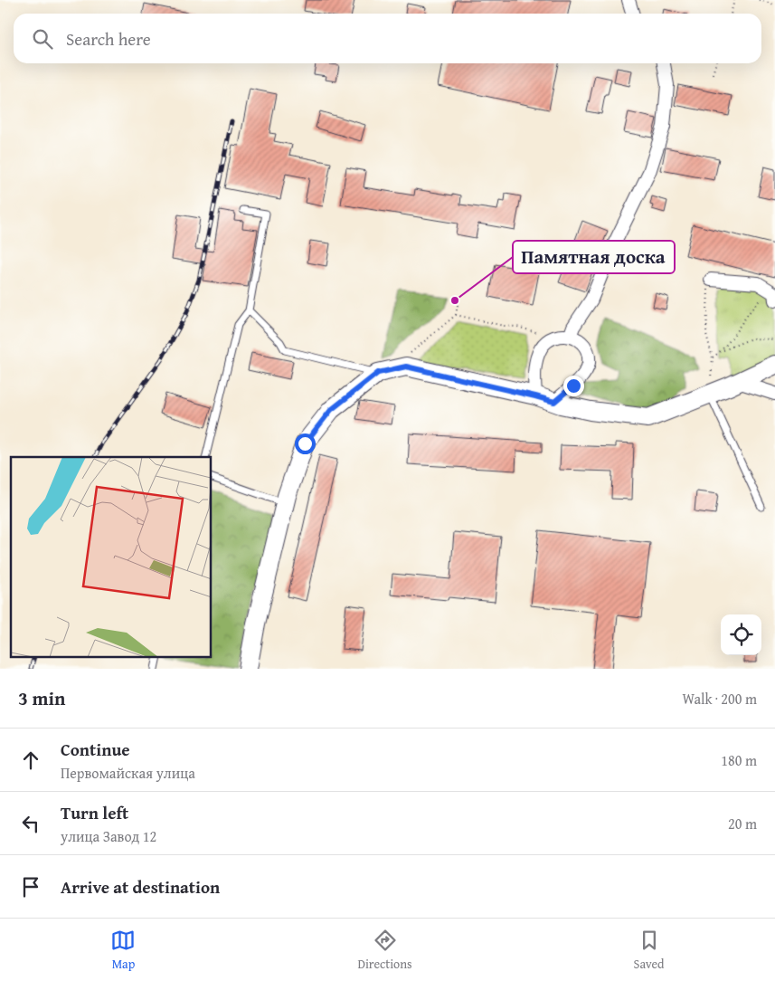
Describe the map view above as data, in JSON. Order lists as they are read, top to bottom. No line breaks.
{"places":["Памятная доска"],"page":{"search":"Search here","heading":["3 min","Walk · 200 m"],"list":[["Continue","Первомайская улица","180 m"],["Turn left","улица Завод 12","20 m"],"Arrive at destination"],"nav":["Map","Directions","Saved"]}}
